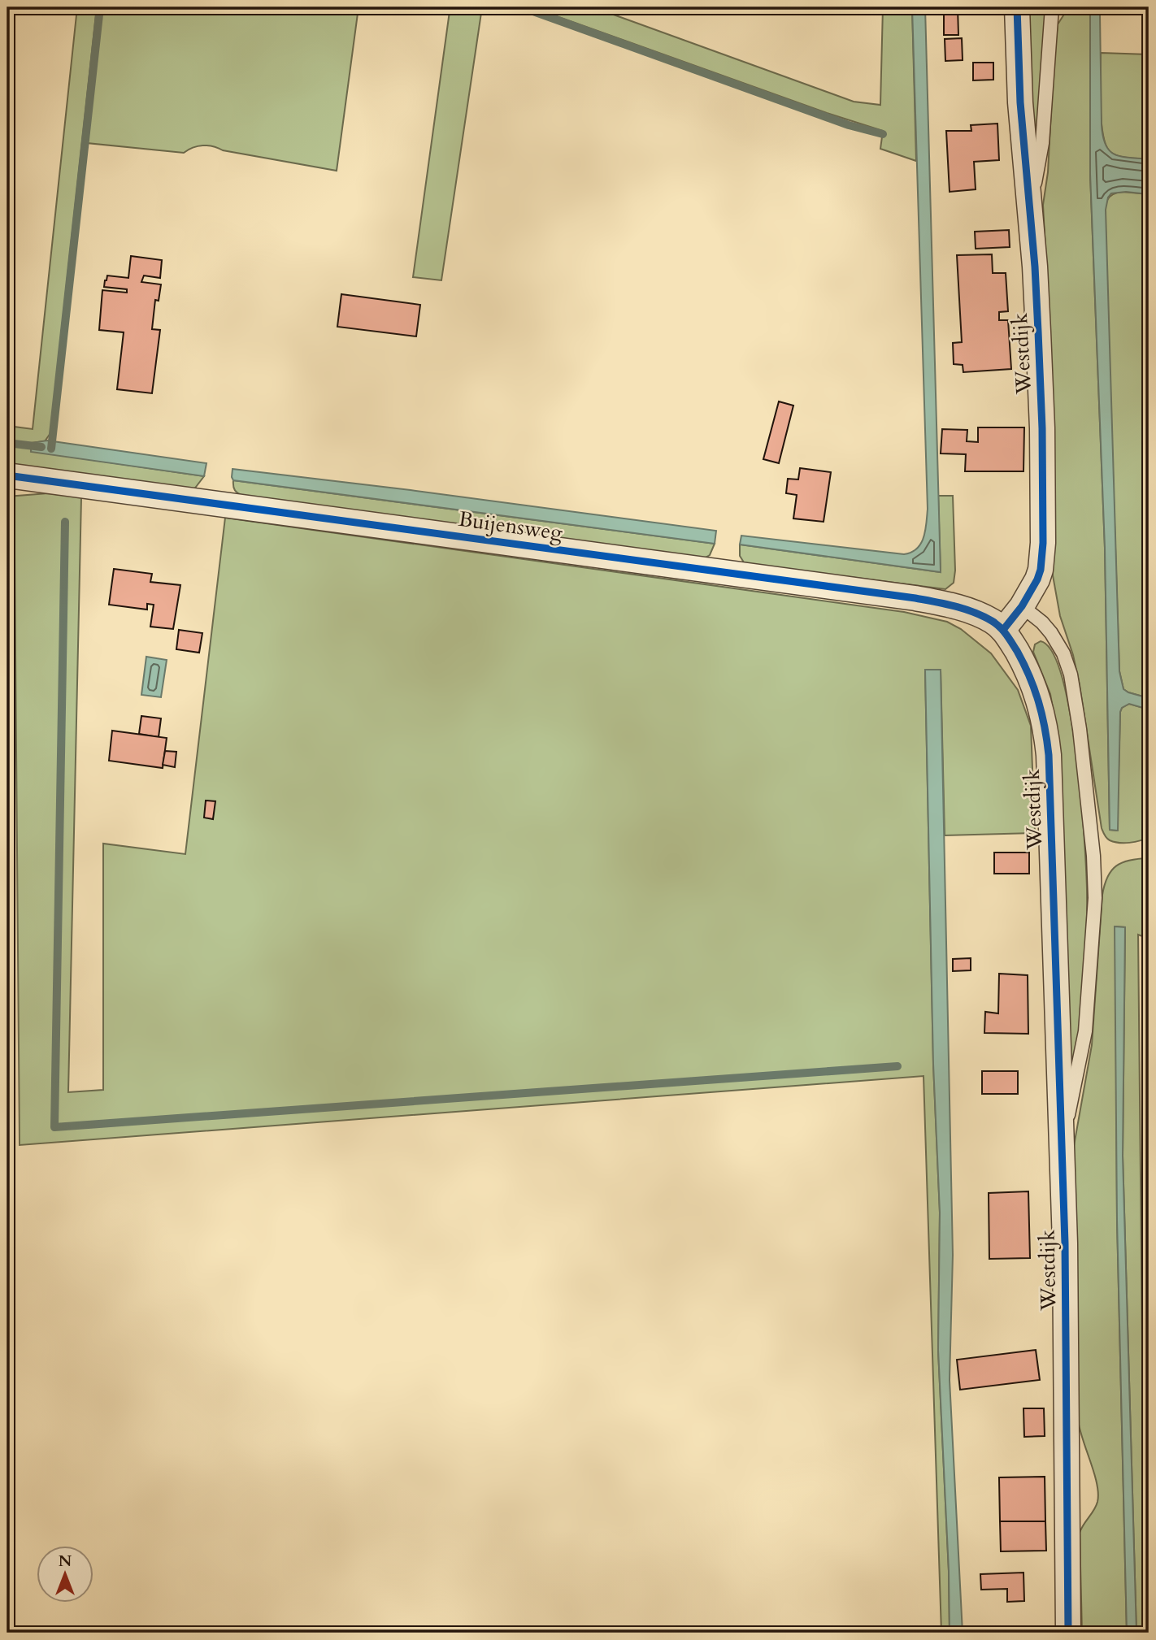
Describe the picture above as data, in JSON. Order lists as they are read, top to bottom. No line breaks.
{"streets":{"street":["Westdijk","Buijensweg"]},"crossings":[["Westdijk","Buijensweg"]],"north":"top"}
